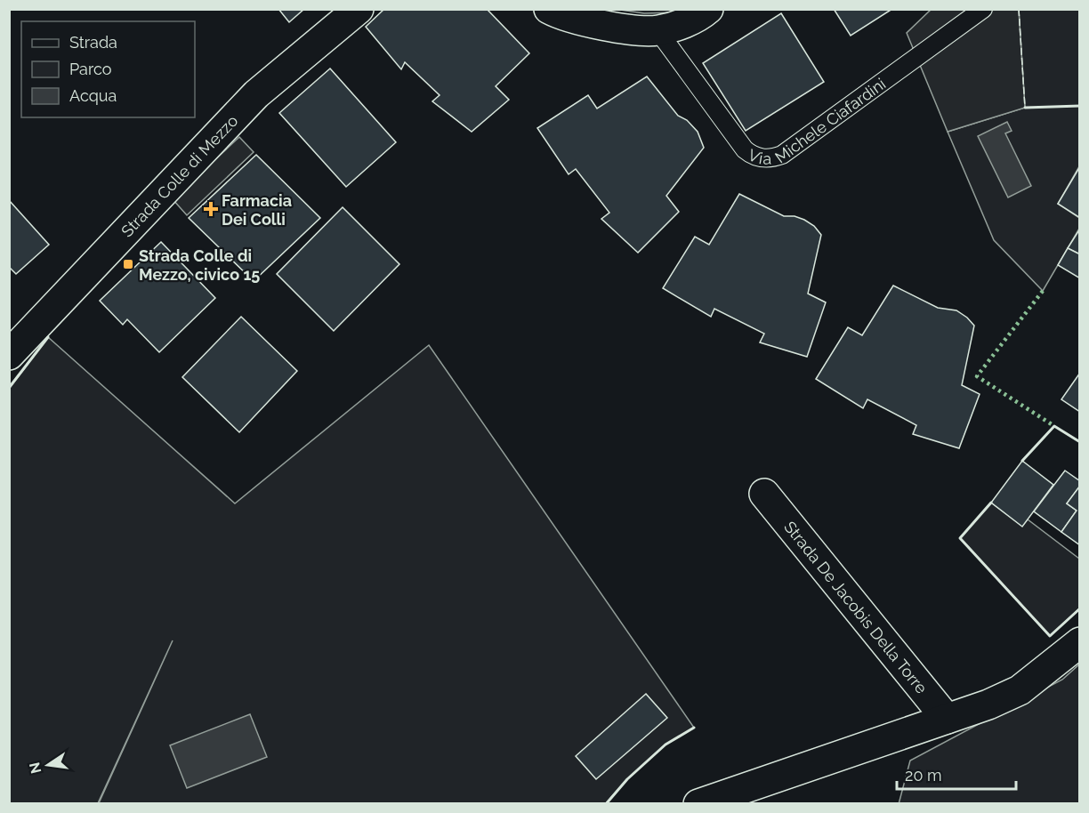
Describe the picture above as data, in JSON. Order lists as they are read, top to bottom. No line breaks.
{"streets":{"street":["Strada Colle di Mezzo","Strada De Jacobis Della Torre"],"lane":["Via Michele Ciafardini"]},"places":{"health":["Farmacia Dei Colli"],"transit":["Strada Colle di Mezzo, civico 15"]},"legend":["Strada","Parco","Acqua"],"scale_bar":"20 m","north":"left"}
